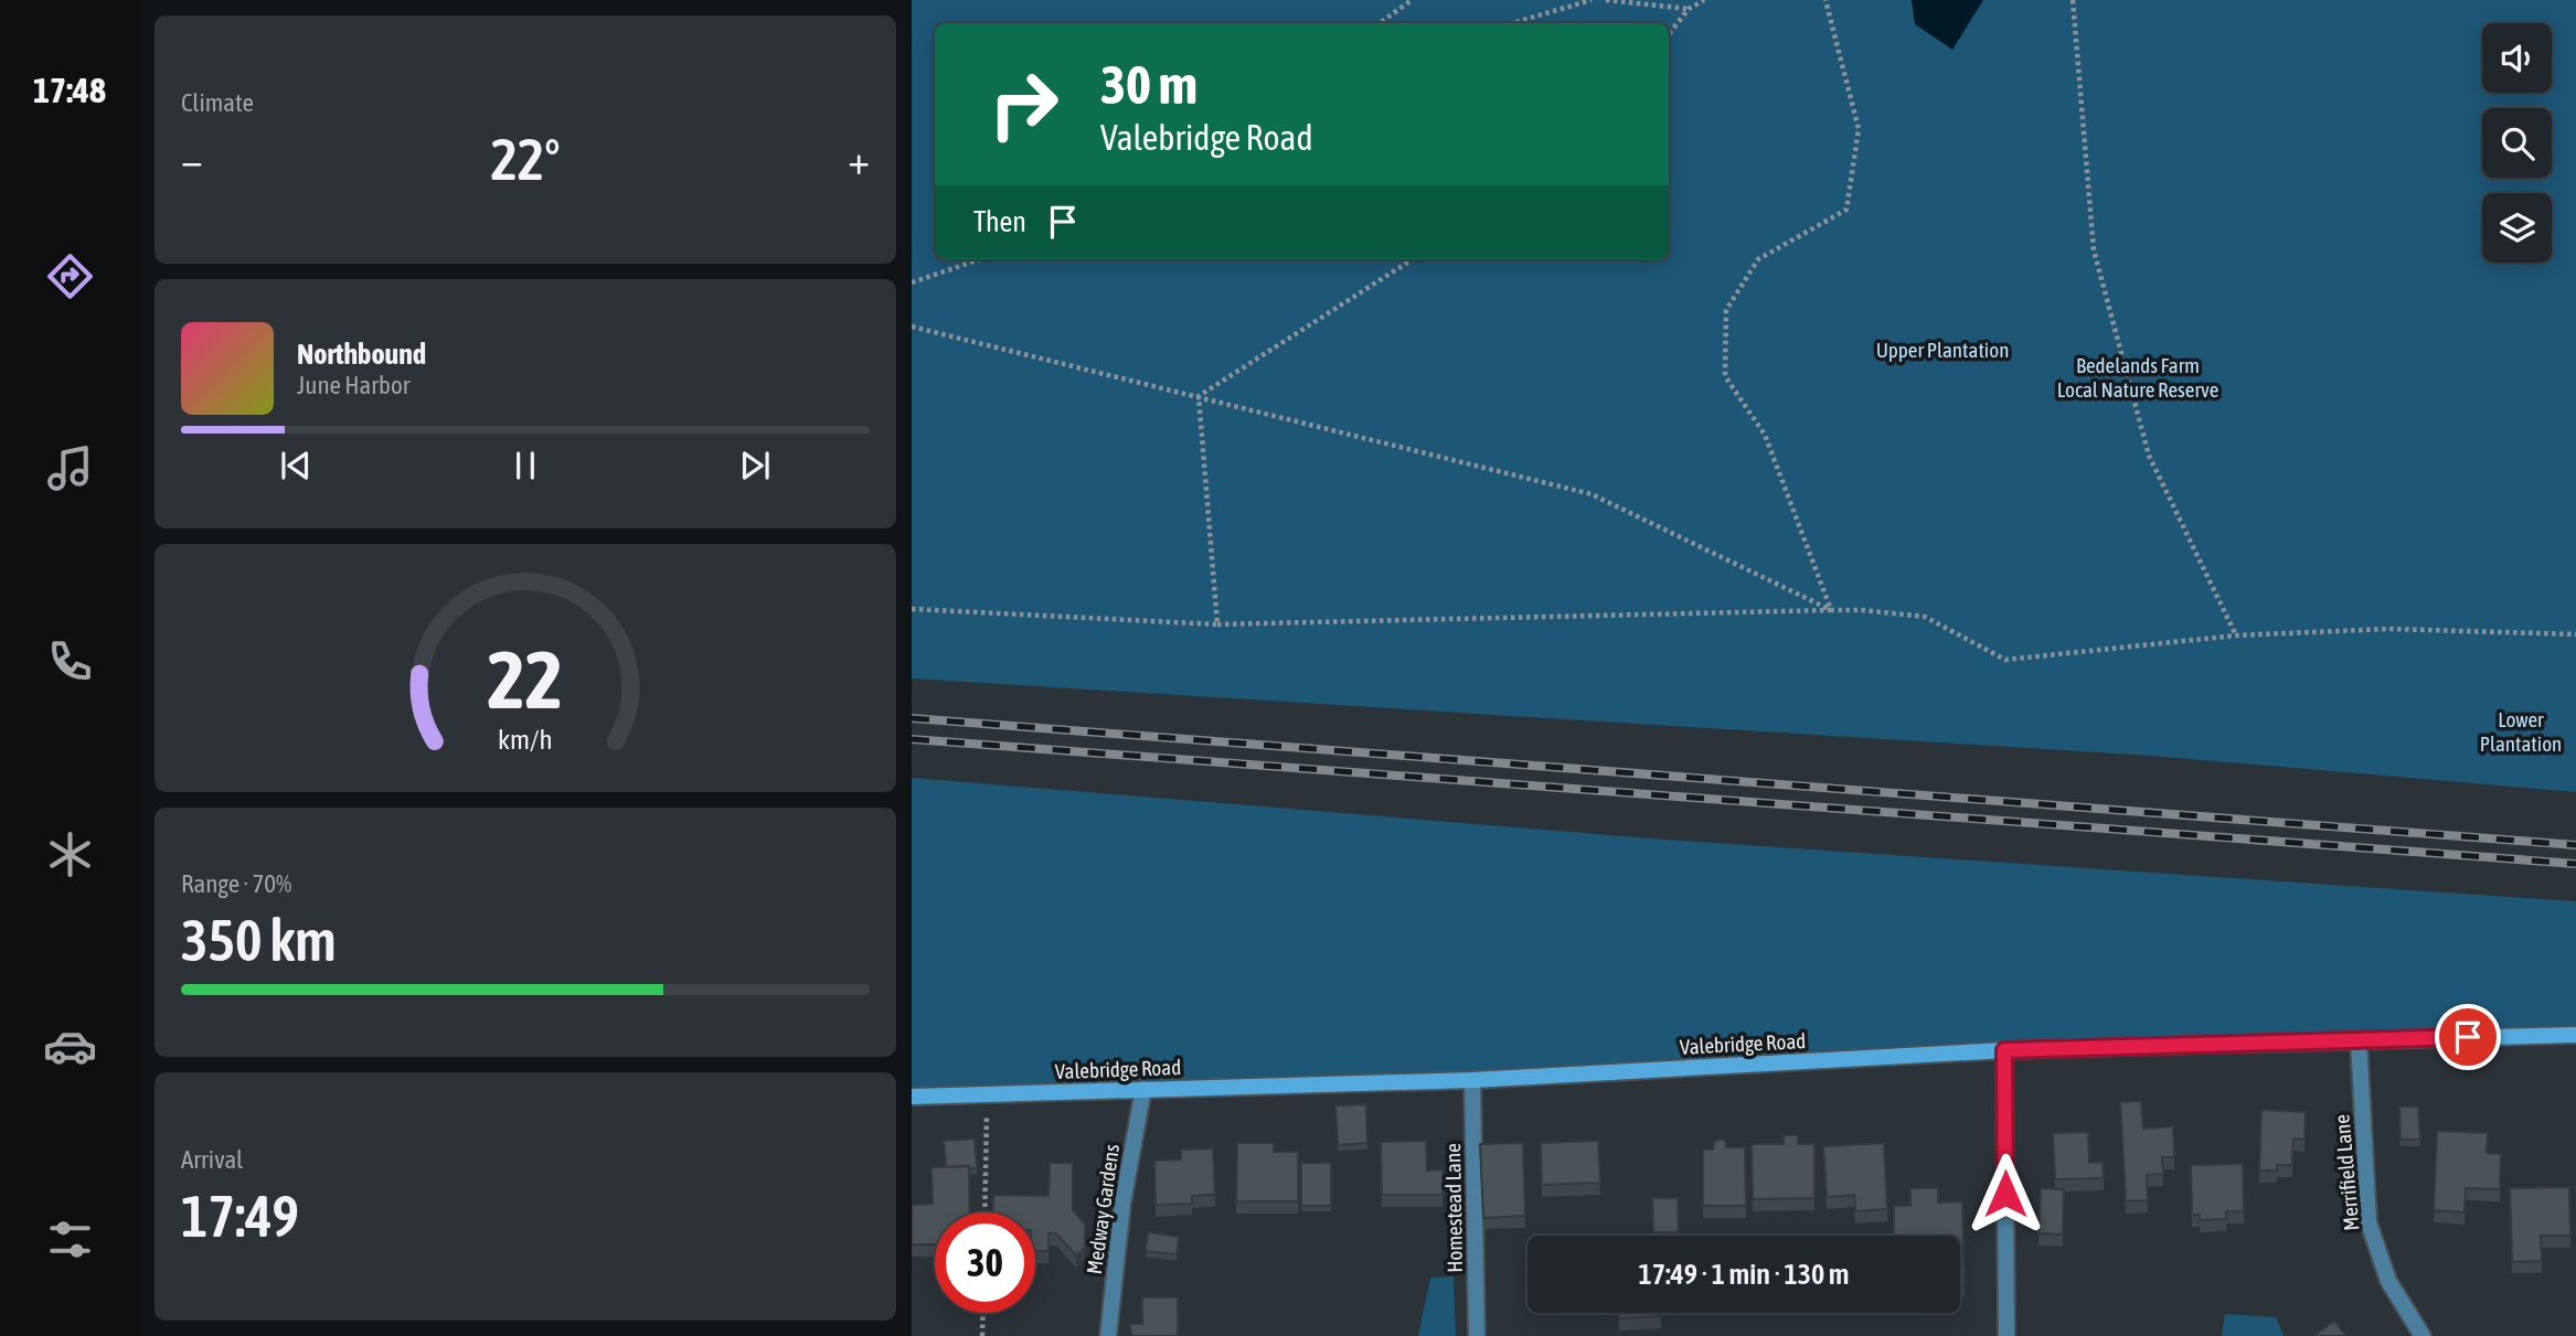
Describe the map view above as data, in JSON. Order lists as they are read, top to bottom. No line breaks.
{"streets":{"street":["Valebridge Road","Merrifield Lane","Homestead Lane","Medway Gardens"]},"crossings":[["Valebridge Road","Merrifield Lane"],["Valebridge Road","Homestead Lane"],["Valebridge Road","Medway Gardens"]],"parks":["Upper Plantation","Bedelands Farm Local Nature Reserve","Lower Plantation"],"page":{"tabs":"17:48","tile":["Climate",["Range · 70%","350 km"],["Arrival","17:49"]],"turn":["30 m","Valebridge Road"],"heat":["−","22°","+"],"then":"Then","song":["Northbound","June Harbor"],"limit":"30","trip":"17:49 · 1 min · 130 m","gauge":["22","km/h"]}}
